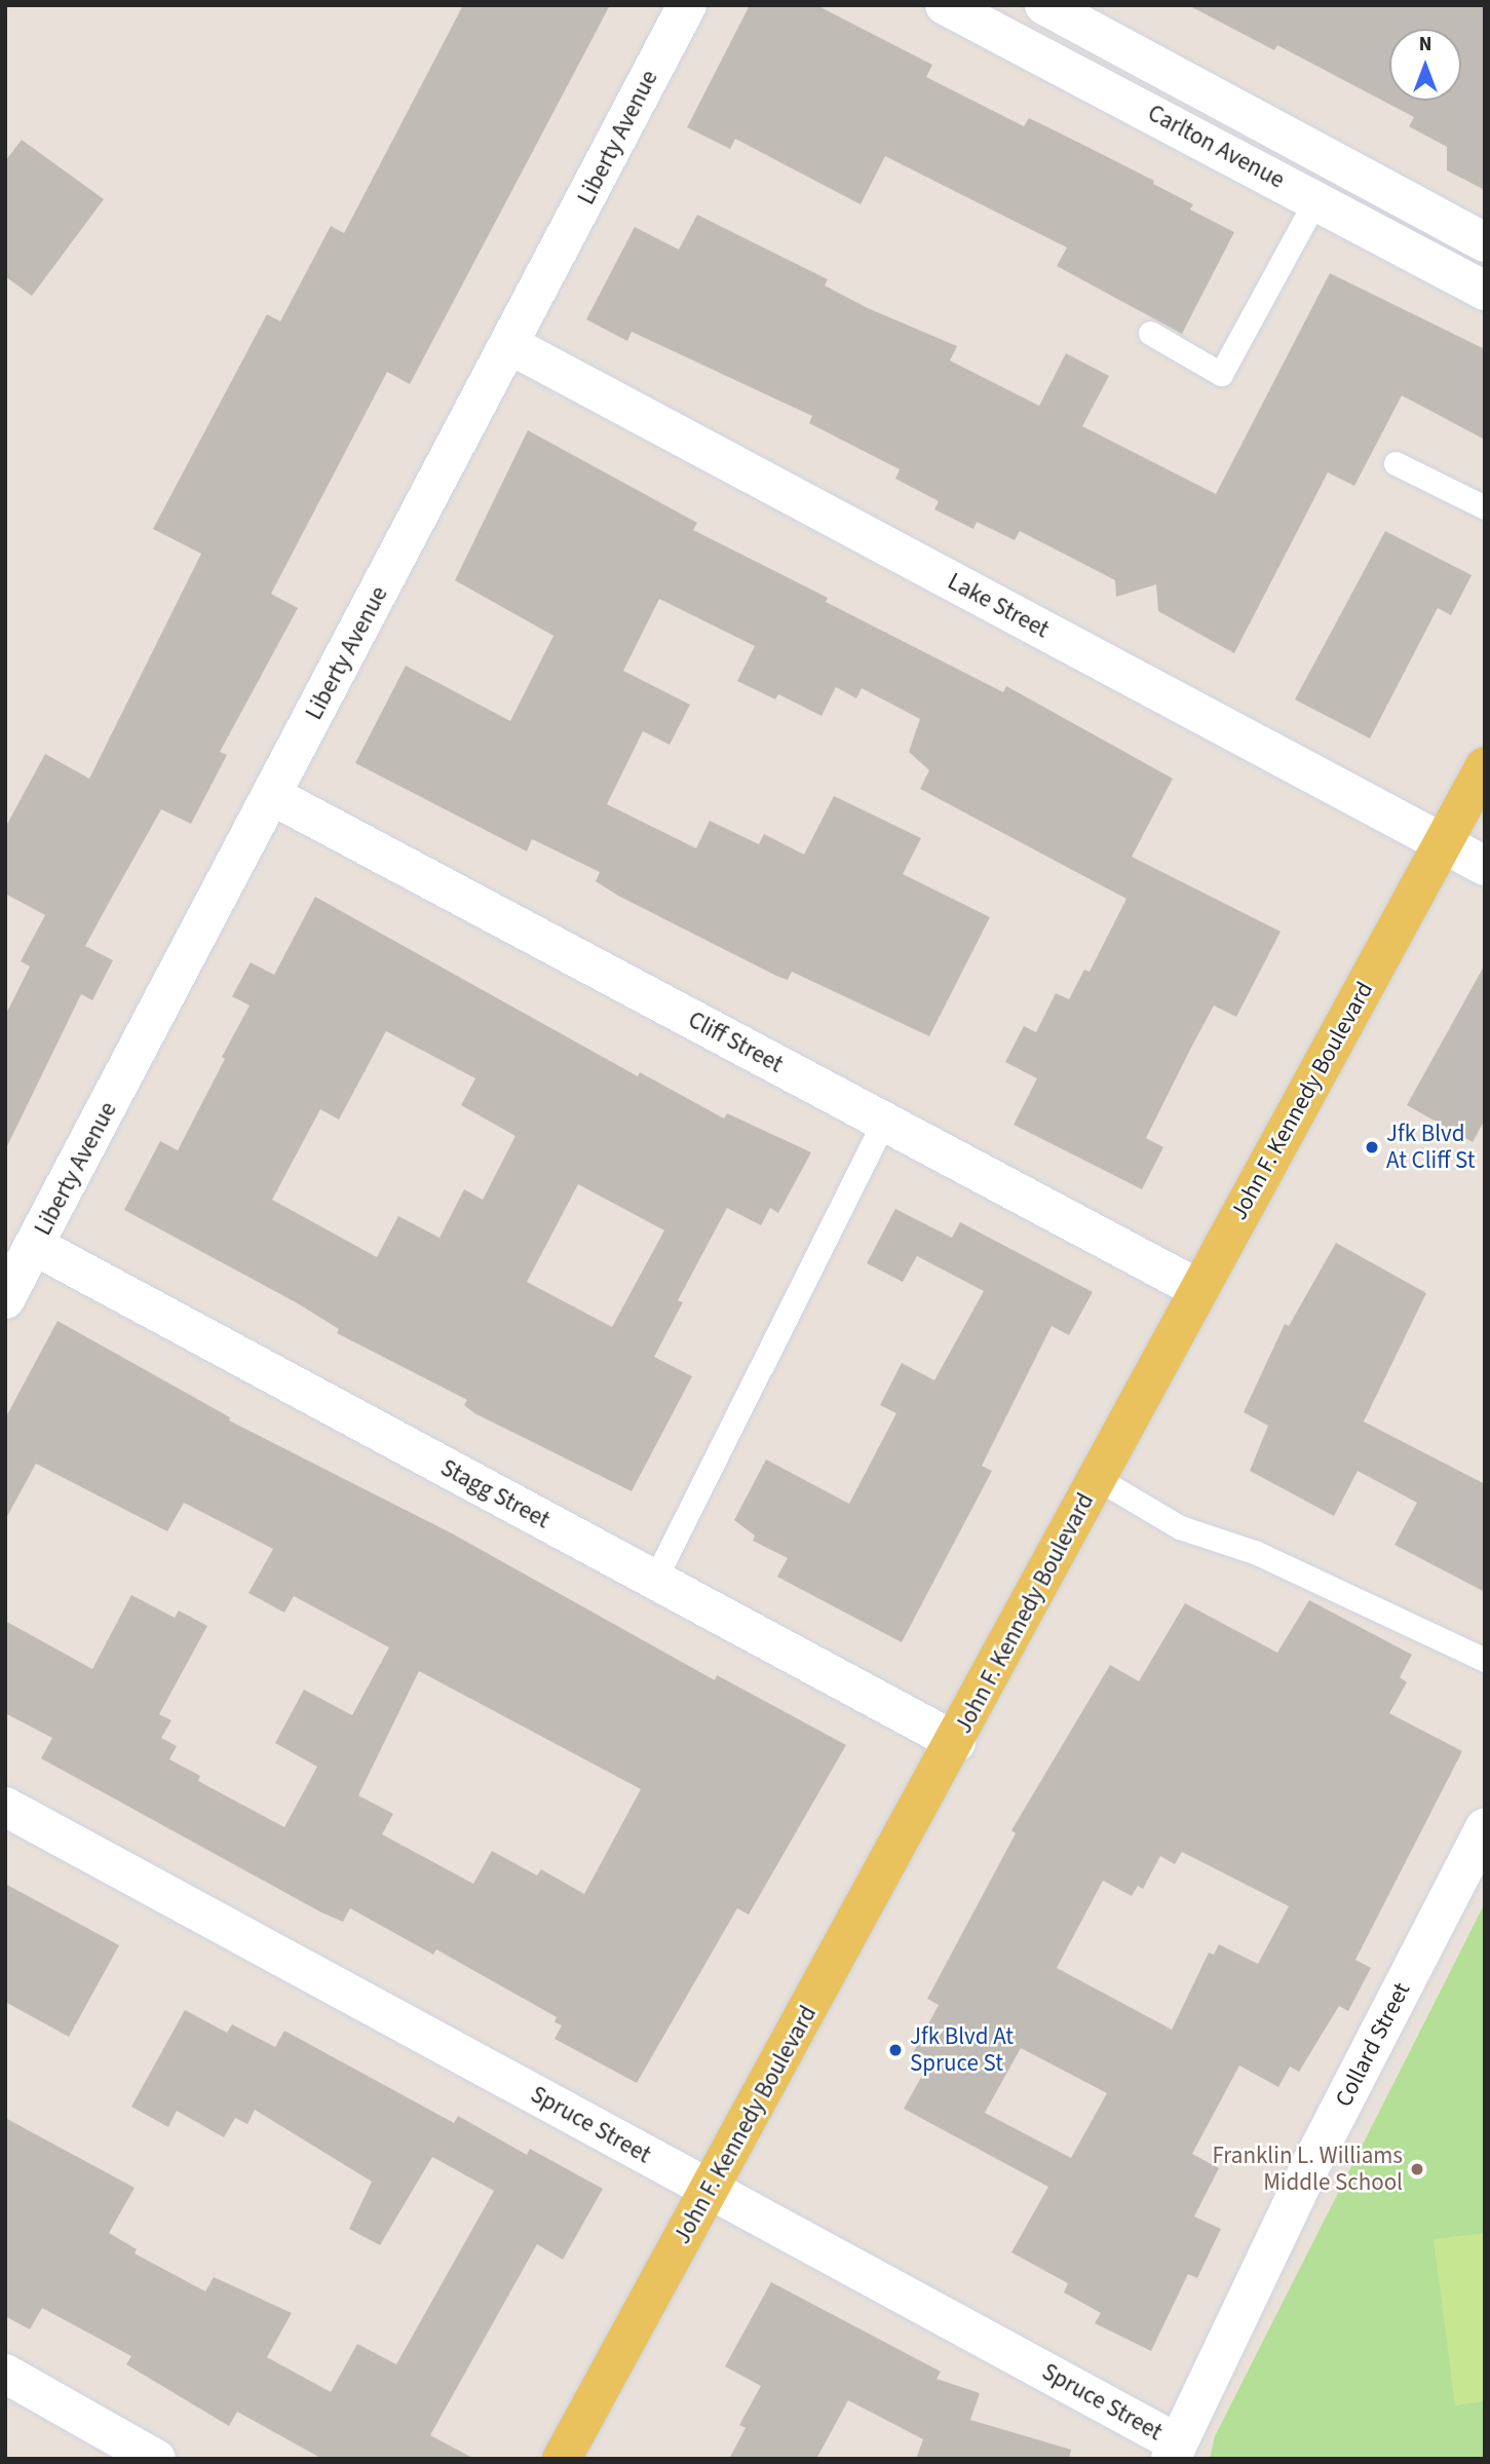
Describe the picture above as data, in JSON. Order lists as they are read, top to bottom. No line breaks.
{"streets":{"main road":["John F. Kennedy Boulevard"],"street":["Liberty Avenue","Carlton Avenue","Lake Street","Cliff Street","Stagg Street","Collard Street","Spruce Street"]},"crossings":[["Liberty Avenue","Lake Street"],["Liberty Avenue","Cliff Street"],["Liberty Avenue","Stagg Street"],["Lake Street","John F. Kennedy Boulevard"],["Cliff Street","John F. Kennedy Boulevard"],["John F. Kennedy Boulevard","Stagg Street"],["John F. Kennedy Boulevard","Spruce Street"],["Collard Street","Spruce Street"]],"places":["Jfk Blvd At Cliff St","Jfk Blvd At Spruce St","Franklin L. Williams Middle School"],"north":"top"}
